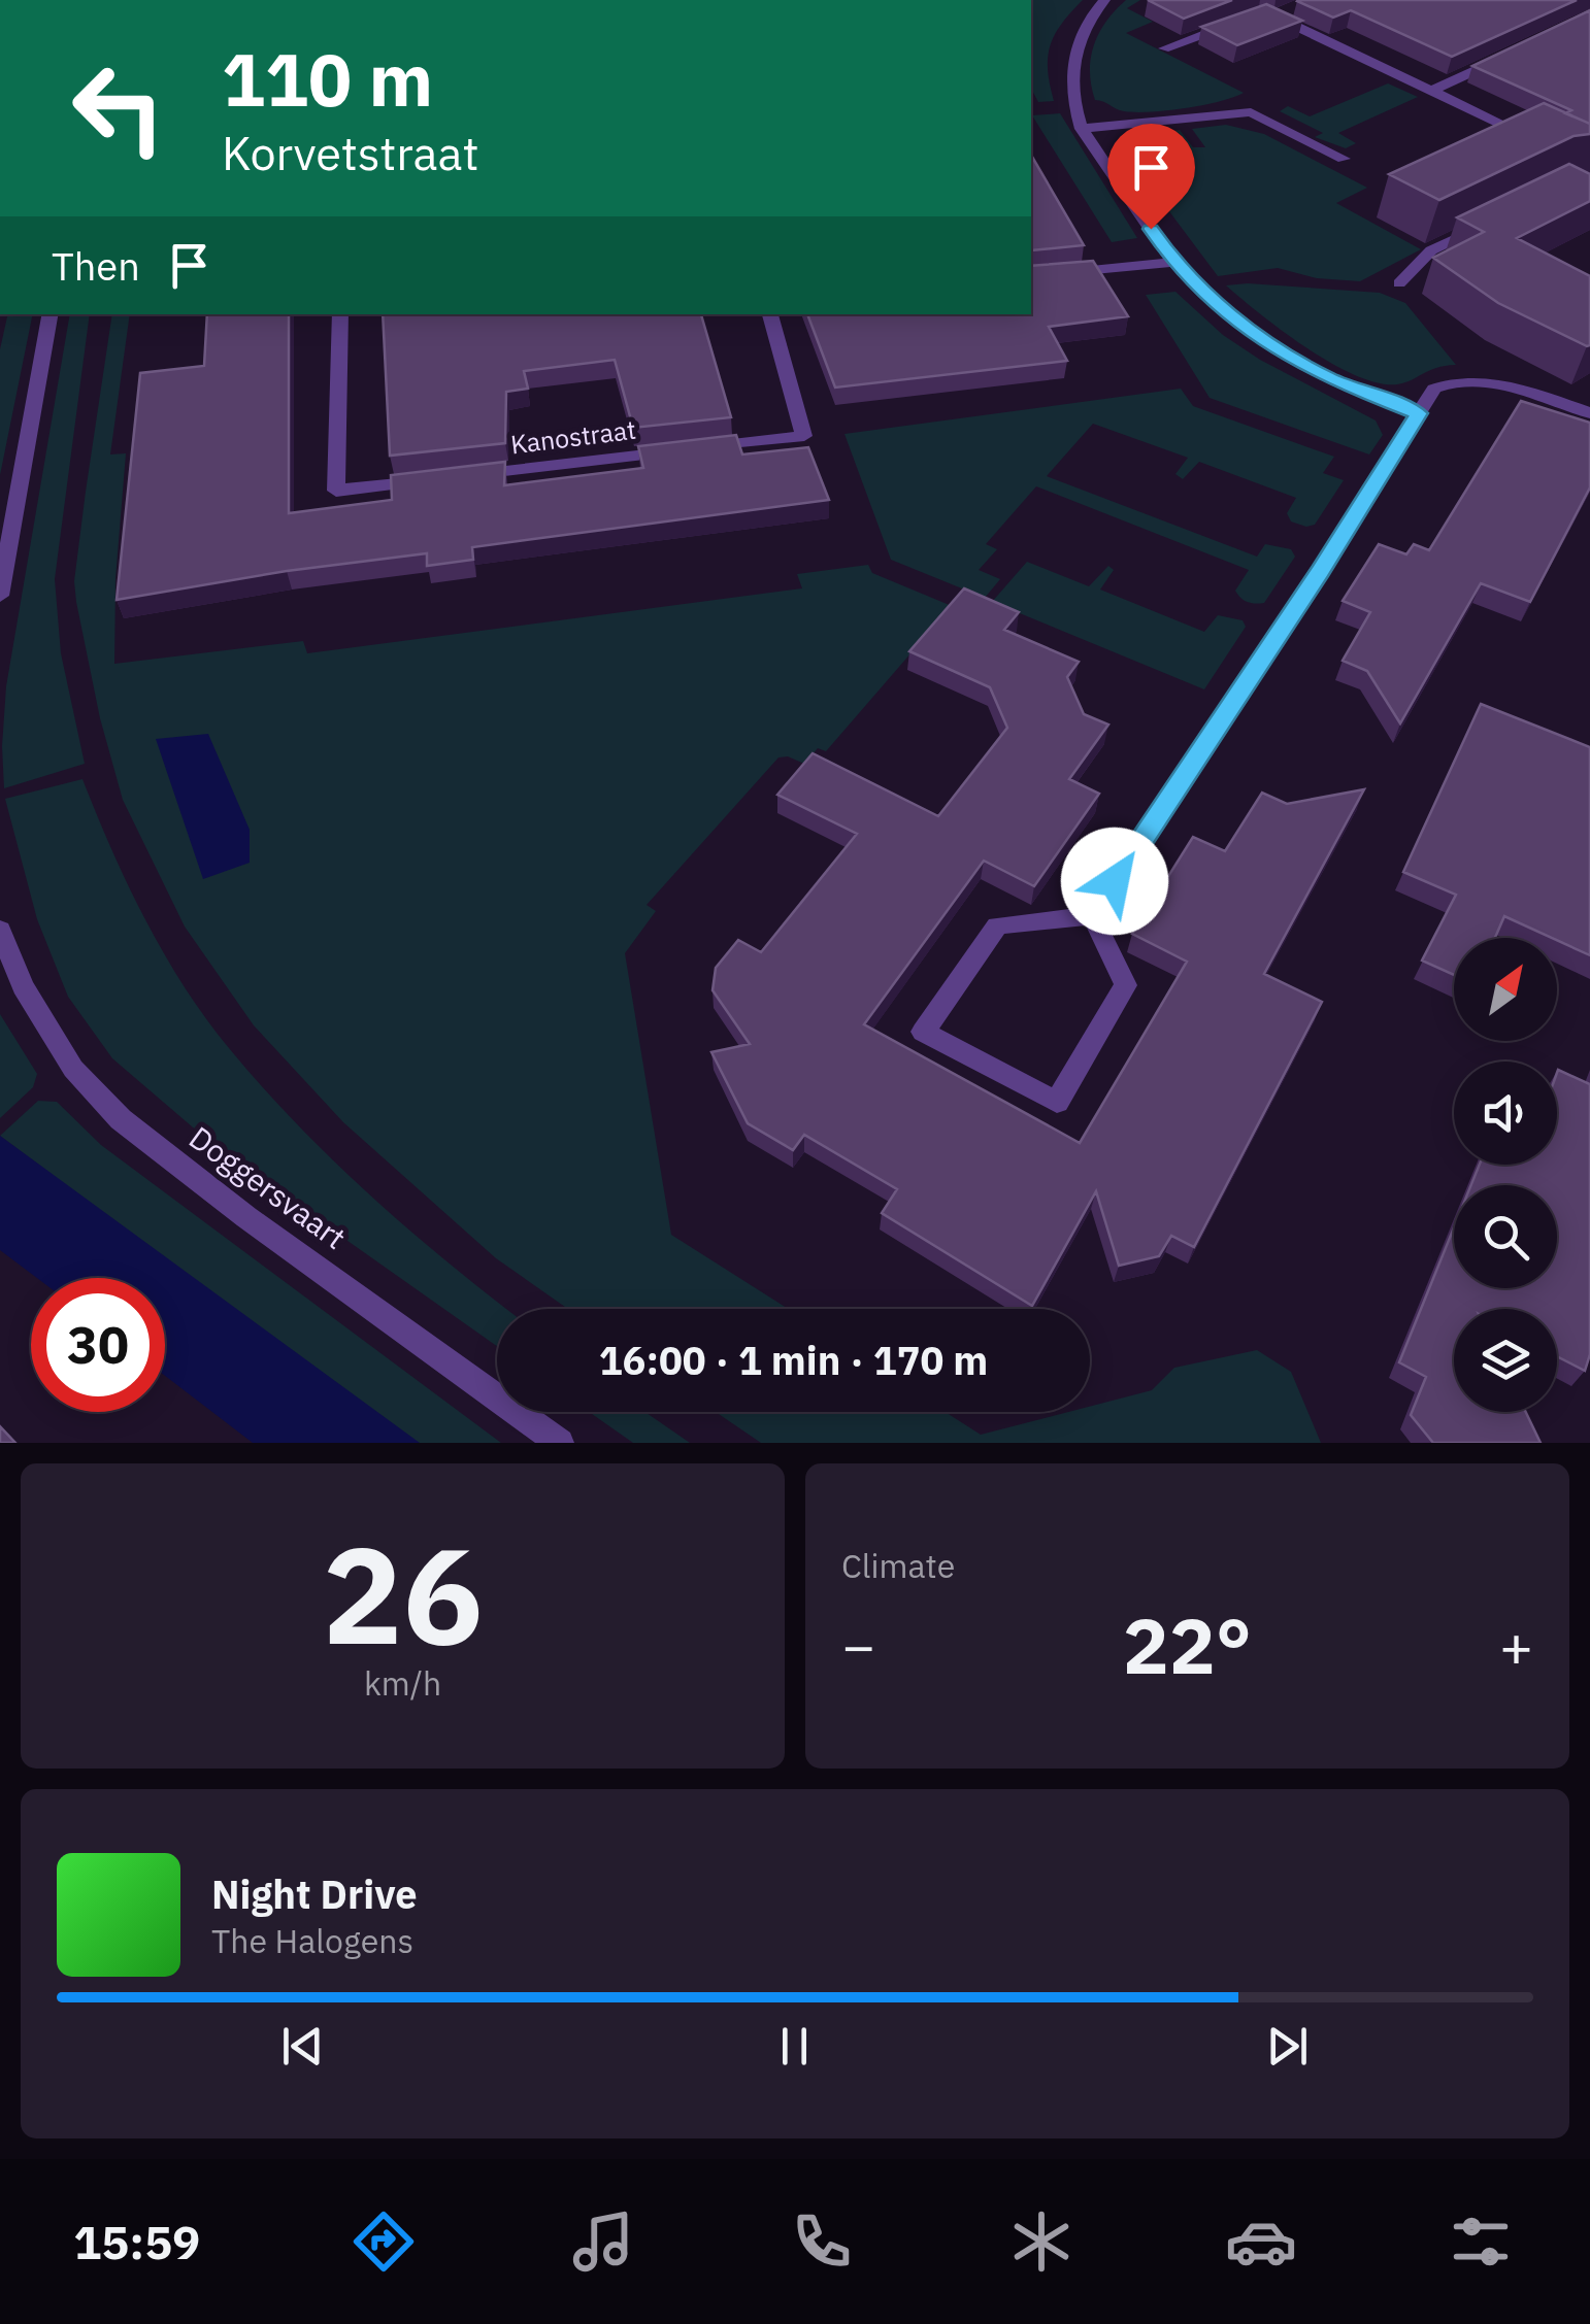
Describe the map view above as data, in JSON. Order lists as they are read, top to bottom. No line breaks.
{"streets":{"street":["Kanostraat","Doggersvaart"]},"north":"top right","page":{"turn":["110 m","Korvetstraat"],"then":"Then","limit":"30","trip":"16:00 · 1 min · 170 m","tile":[["26","km/h"],"Climate"],"heat":["−","22°","+"],"song":["Night Drive","The Halogens"],"tabs":"15:59"}}
